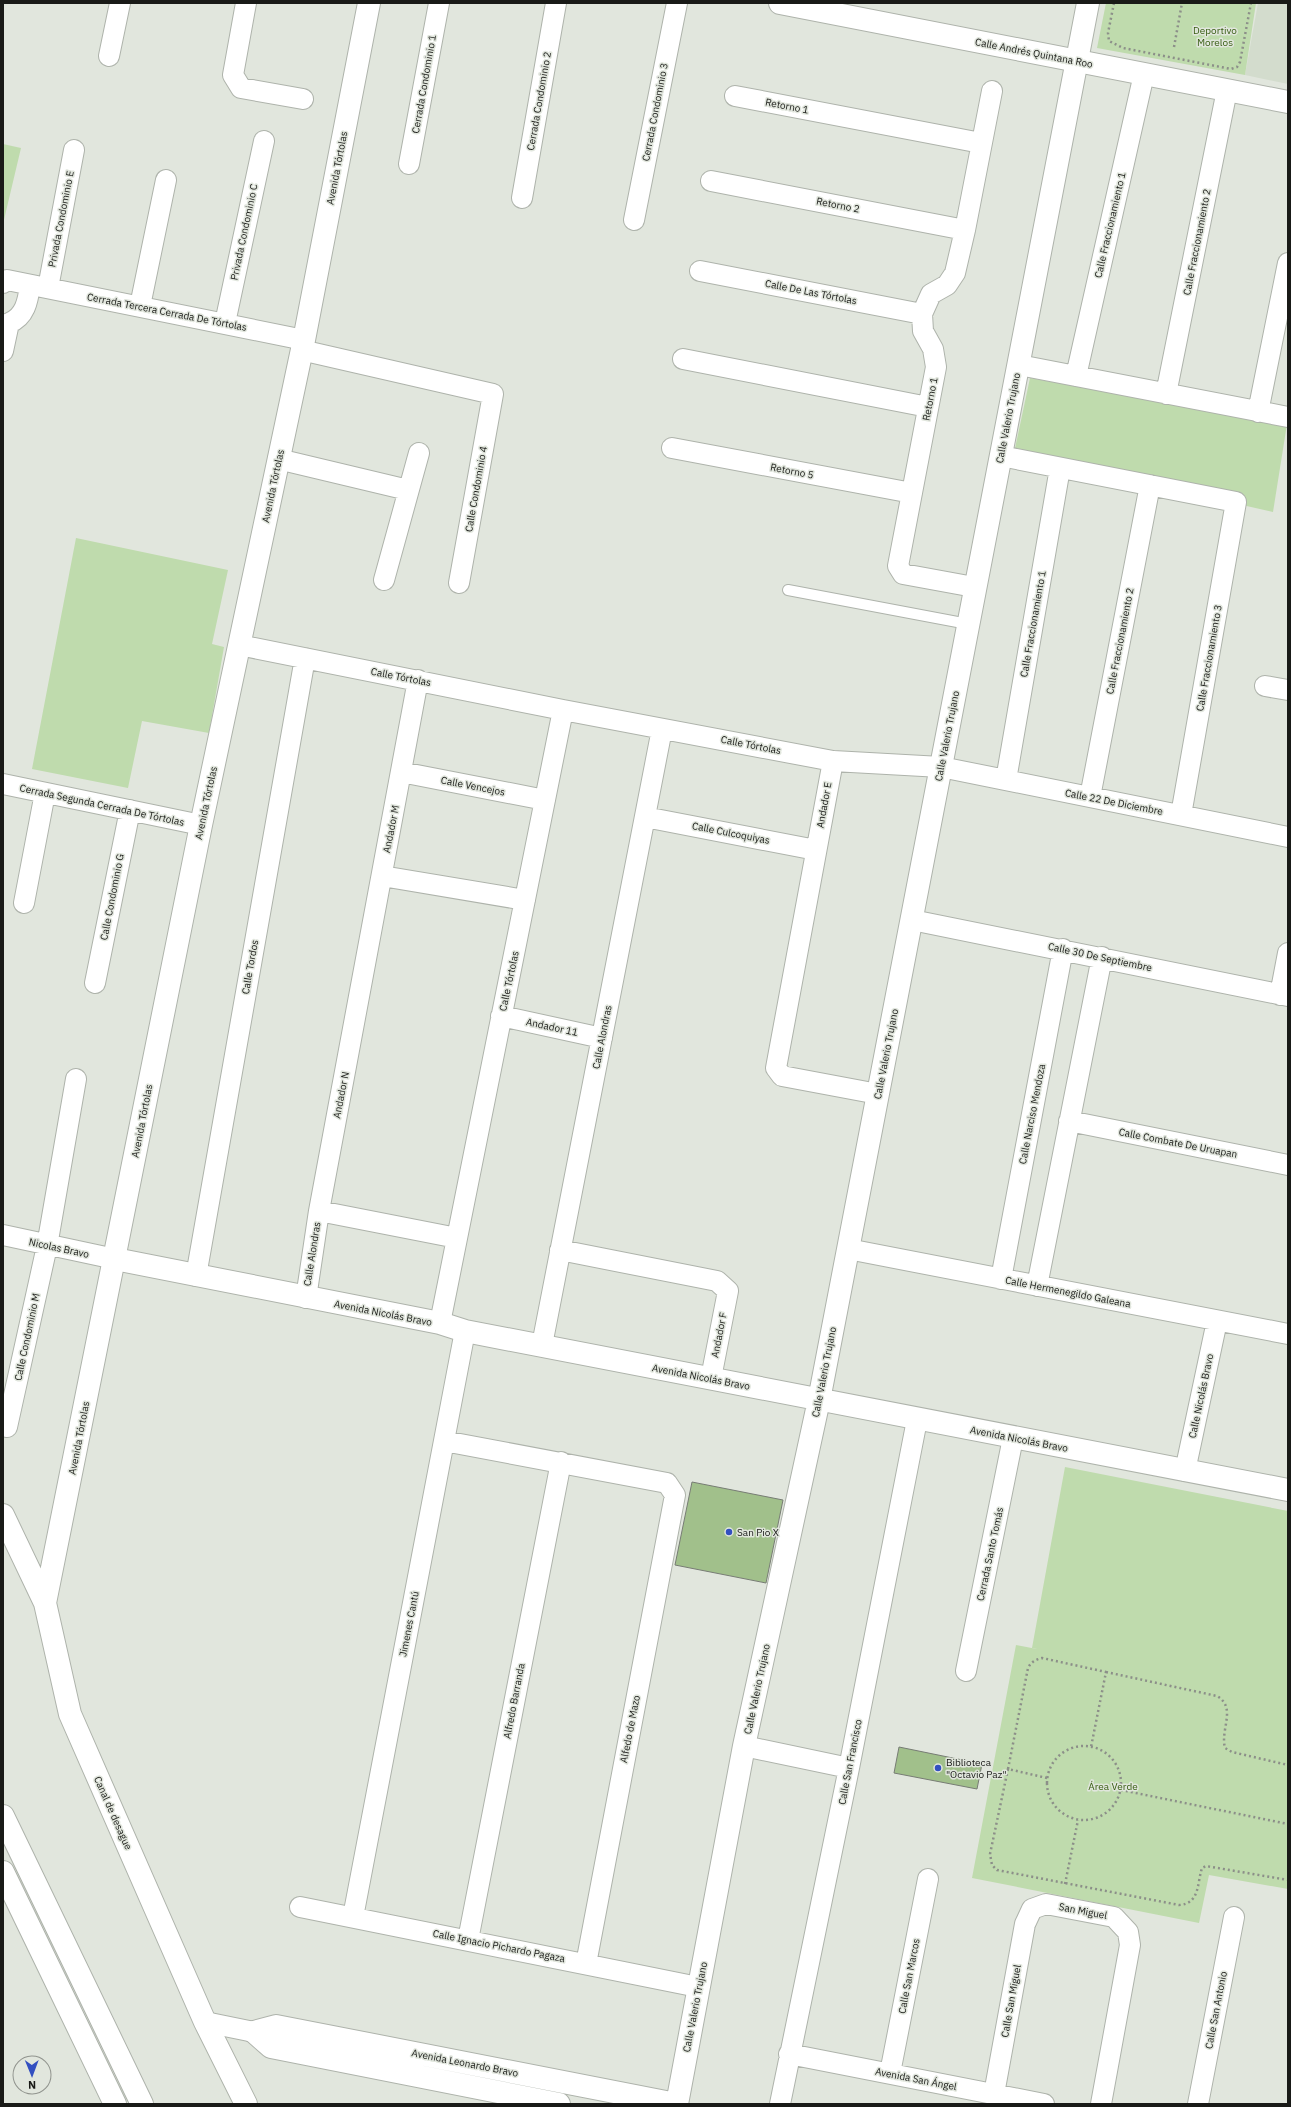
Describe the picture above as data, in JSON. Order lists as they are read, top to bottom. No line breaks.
{"streets":{"main road":["Calle Andrés Quintana Roo","Avenida Tórtolas","Calle Valerio Trujano","Avenida Nicolás Bravo","Canal de desague","Avenida Leonardo Bravo"],"street":["Cerrada Condominio 1","Cerrada Condominio 2","Retorno 1","Cerrada Condominio 3","Retorno 2","Privada Condominio E","Calle Fraccionamiento 1","Privada Condominio C","Calle Fraccionamiento 2","Calle De Las Tórtolas","Cerrada Tercera Cerrada De Tórtolas","Retorno 5","Calle Condominio 4","Calle Fraccionamiento 3","Calle Tórtolas","Calle Vencejos","Calle 22 De Diciembre","Cerrada Segunda Cerrada De Tórtolas","Andador E","Andador M","Calle Culcoquiyas","Calle Condominio G","Calle 30 De Septiembre","Calle Tordos","Andador 11","Calle Alondras","Andador N","Calle Narciso Mendoza","Calle Combate De Uruapan","Nicolas Bravo","Calle Hermenegildo Galeana","Andador F","Calle Condominio M","Calle Nicolás Bravo","Cerrada Santo Tomás","Jimenes Cantú","Alfredo Barranda","Alfedo de Mazo","Calle San Francisco","San Miguel","Calle Ignacio Pichardo Pagaza","Calle San Marcos","Calle San Miguel","Calle San Antonio","Avenida San Ángel"]},"crossings":[["Calle Andrés Quintana Roo","Calle Fraccionamiento 1"],["Calle Andrés Quintana Roo","Calle Fraccionamiento 2"],["Calle Andrés Quintana Roo","Calle Valerio Trujano"],["Retorno 1","Calle De Las Tórtolas"],["Retorno 1","Calle Valerio Trujano"],["Retorno 1","Retorno 5"],["Avenida Tórtolas","Cerrada Tercera Cerrada De Tórtolas"],["Avenida Tórtolas","Calle Tórtolas"],["Avenida Tórtolas","Cerrada Segunda Cerrada De Tórtolas"],["Avenida Tórtolas","Nicolas Bravo"],["Avenida Tórtolas","Avenida Nicolás Bravo"],["Avenida Tórtolas","Canal de desague"],["Privada Condominio E","Cerrada Tercera Cerrada De Tórtolas"],["Calle Fraccionamiento 1","Calle 22 De Diciembre"],["Privada Condominio C","Cerrada Tercera Cerrada De Tórtolas"],["Calle Fraccionamiento 2","Calle Fraccionamiento 3"],["Calle Fraccionamiento 2","Calle 22 De Diciembre"],["Cerrada Tercera Cerrada De Tórtolas","Calle Condominio 4"],["Calle Valerio Trujano","Calle Tórtolas"],["Calle Valerio Trujano","Calle 22 De Diciembre"],["Calle Valerio Trujano","Andador E"],["Calle Valerio Trujano","Calle 30 De Septiembre"],["Calle Valerio Trujano","Calle Hermenegildo Galeana"],["Calle Valerio Trujano","Avenida Nicolás Bravo"],["Calle Valerio Trujano","Calle Ignacio Pichardo Pagaza"],["Calle Valerio Trujano","Avenida Leonardo Bravo"],["Calle Fraccionamiento 3","Calle 22 De Diciembre"],["Calle Tórtolas","Calle Vencejos"],["Calle Tórtolas","Calle 22 De Diciembre"],["Calle Tórtolas","Andador E"],["Calle Tórtolas","Andador M"],["Calle Tórtolas","Calle Tordos"],["Calle Tórtolas","Andador 11"],["Calle Tórtolas","Calle Alondras"],["Calle Vencejos","Andador M"],["Cerrada Segunda Cerrada De Tórtolas","Calle Condominio G"],["Andador E","Calle Culcoquiyas"],["Andador M","Andador N"],["Calle Culcoquiyas","Calle Alondras"],["Calle 30 De Septiembre","Calle Narciso Mendoza"],["Calle Tordos","Avenida Nicolás Bravo"],["Andador 11","Calle Alondras"],["Calle Alondras","Andador N"],["Calle Alondras","Avenida Nicolás Bravo"],["Calle Alondras","Andador F"],["Calle Narciso Mendoza","Calle Hermenegildo Galeana"],["Nicolas Bravo","Avenida Nicolás Bravo"],["Nicolas Bravo","Calle Condominio M"],["Calle Hermenegildo Galeana","Calle Nicolás Bravo"],["Avenida Nicolás Bravo","Andador F"],["Avenida Nicolás Bravo","Calle Nicolás Bravo"],["Avenida Nicolás Bravo","Cerrada Santo Tomás"],["Avenida Nicolás Bravo","Jimenes Cantú"],["Avenida Nicolás Bravo","Calle San Francisco"],["Jimenes Cantú","Calle Ignacio Pichardo Pagaza"],["Alfredo Barranda","Alfedo de Mazo"],["Alfredo Barranda","Calle Ignacio Pichardo Pagaza"],["Alfedo de Mazo","Calle Ignacio Pichardo Pagaza"],["Calle San Francisco","Avenida San Ángel"],["Canal de desague","Avenida Leonardo Bravo"],["San Miguel","Calle San Miguel"],["Calle San Marcos","Avenida San Ángel"],["Calle San Miguel","Avenida San Ángel"]],"parks":["Deportivo Morelos","Área Verde"],"places":["San Pio X","Biblioteca \"Octavio Paz\""],"north":"bottom"}
